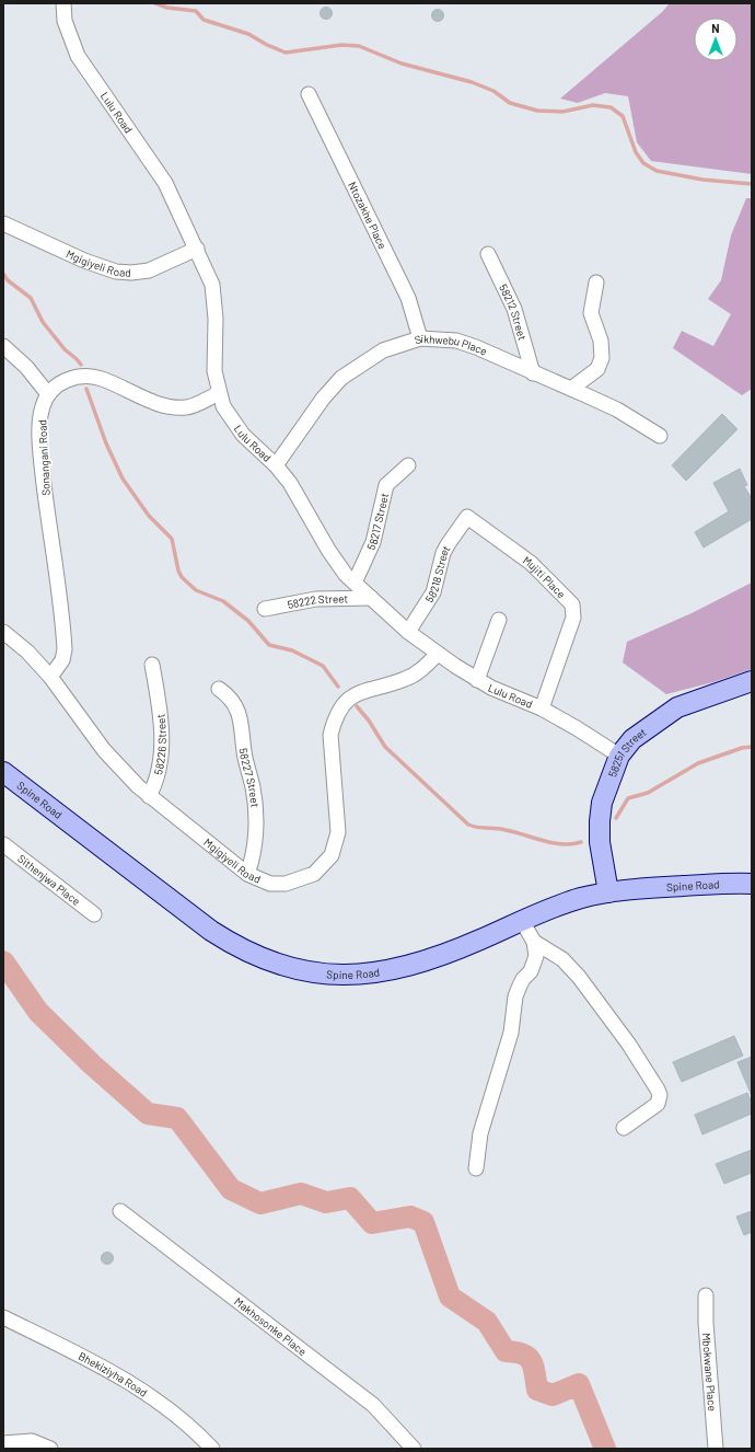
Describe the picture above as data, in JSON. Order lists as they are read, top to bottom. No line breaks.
{"streets":{"street":["Lulu Road","Ntozakhe Place","Mgigiyeli Road","58212 Street","Sikhwebu Place","Sonangani Road","58217 Street","58218 Street","Mujiti Place","58222 Street","58226 Street","58251 Street","58227 Street","Spine Road","Sithenjwa Place","Makhosonke Place","Mbokwane Place","Bhekiziyha Road"]},"crossings":[["Lulu Road","Mgigiyeli Road"],["Lulu Road","Sikhwebu Place"],["Lulu Road","58217 Street"],["Lulu Road","58218 Street"],["Lulu Road","Mujiti Place"],["Lulu Road","58222 Street"],["Lulu Road","58251 Street"],["Ntozakhe Place","Sikhwebu Place"],["Mgigiyeli Road","Sonangani Road"],["Mgigiyeli Road","58226 Street"],["Mgigiyeli Road","58227 Street"],["58212 Street","Sikhwebu Place"],["58218 Street","Mujiti Place"],["58251 Street","Spine Road"]],"north":"top"}
